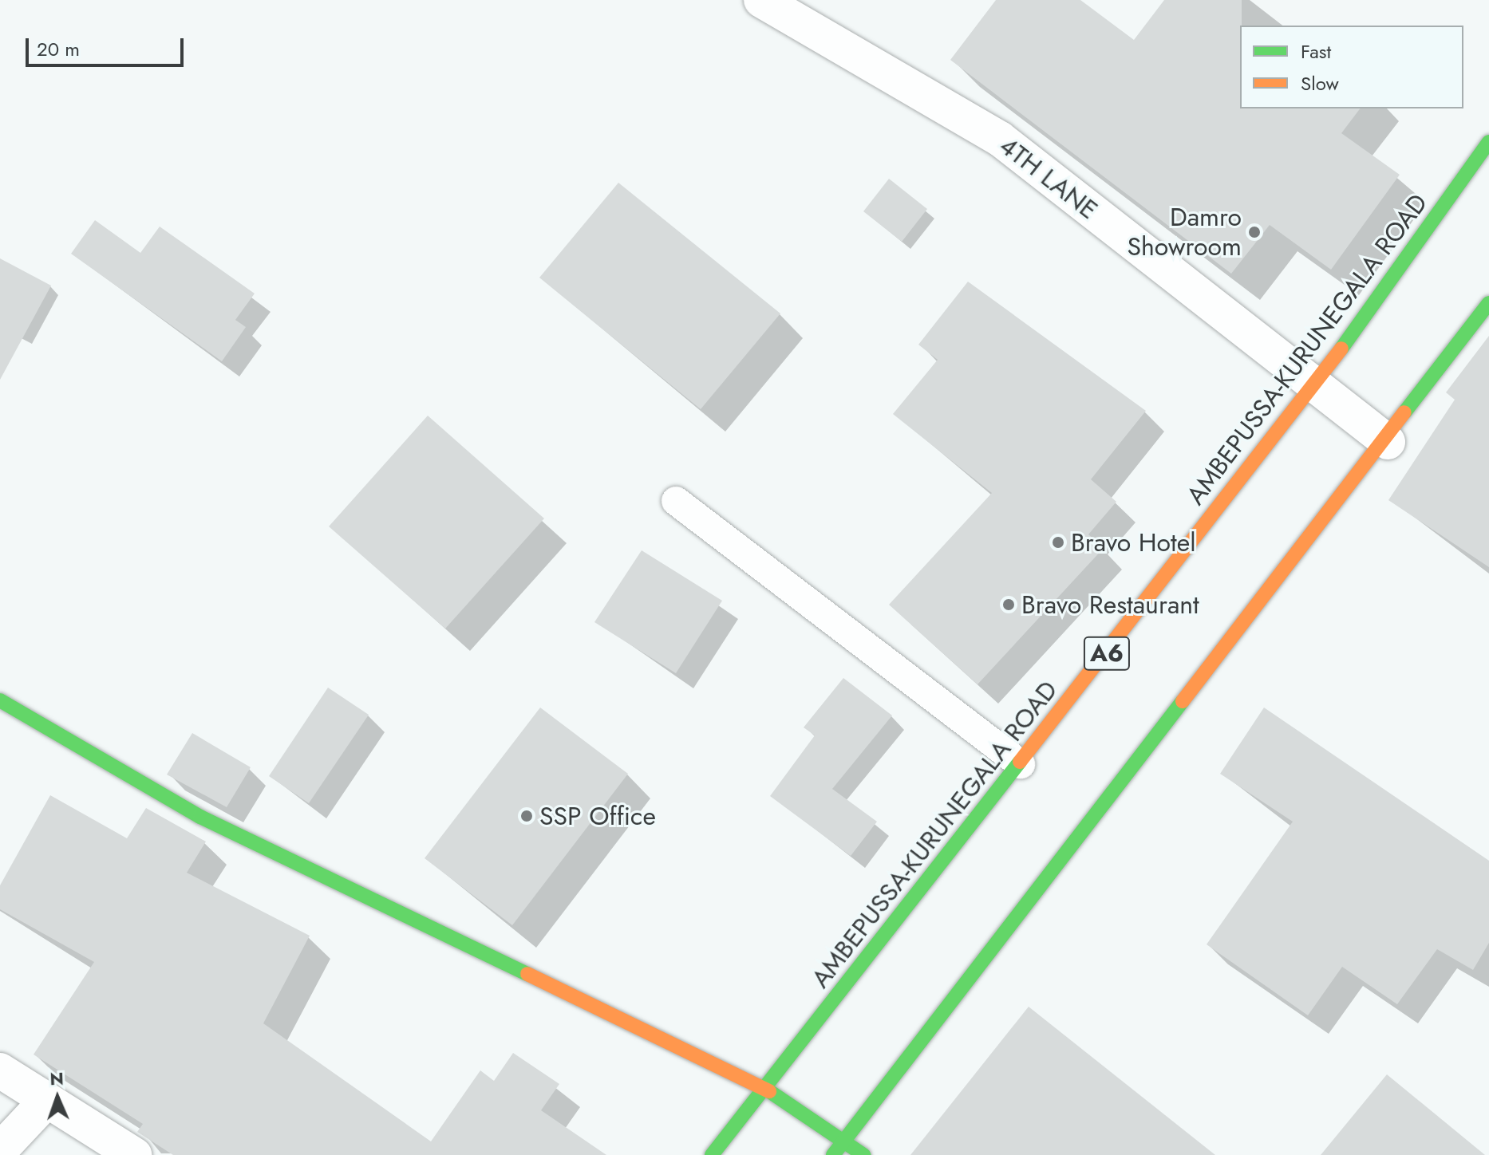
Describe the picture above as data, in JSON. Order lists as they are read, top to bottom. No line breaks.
{"streets":{"main road":["AMBEPUSSA-KURUNEGALA ROAD","A6"],"street":["4TH LANE"]},"crossings":[["4TH LANE","AMBEPUSSA-KURUNEGALA ROAD"]],"places":["Damro Showroom","Bravo Hotel","Bravo Restaurant","SSP Office"],"legend":["Fast","Slow"],"scale_bar":"20 m","north":"top"}
